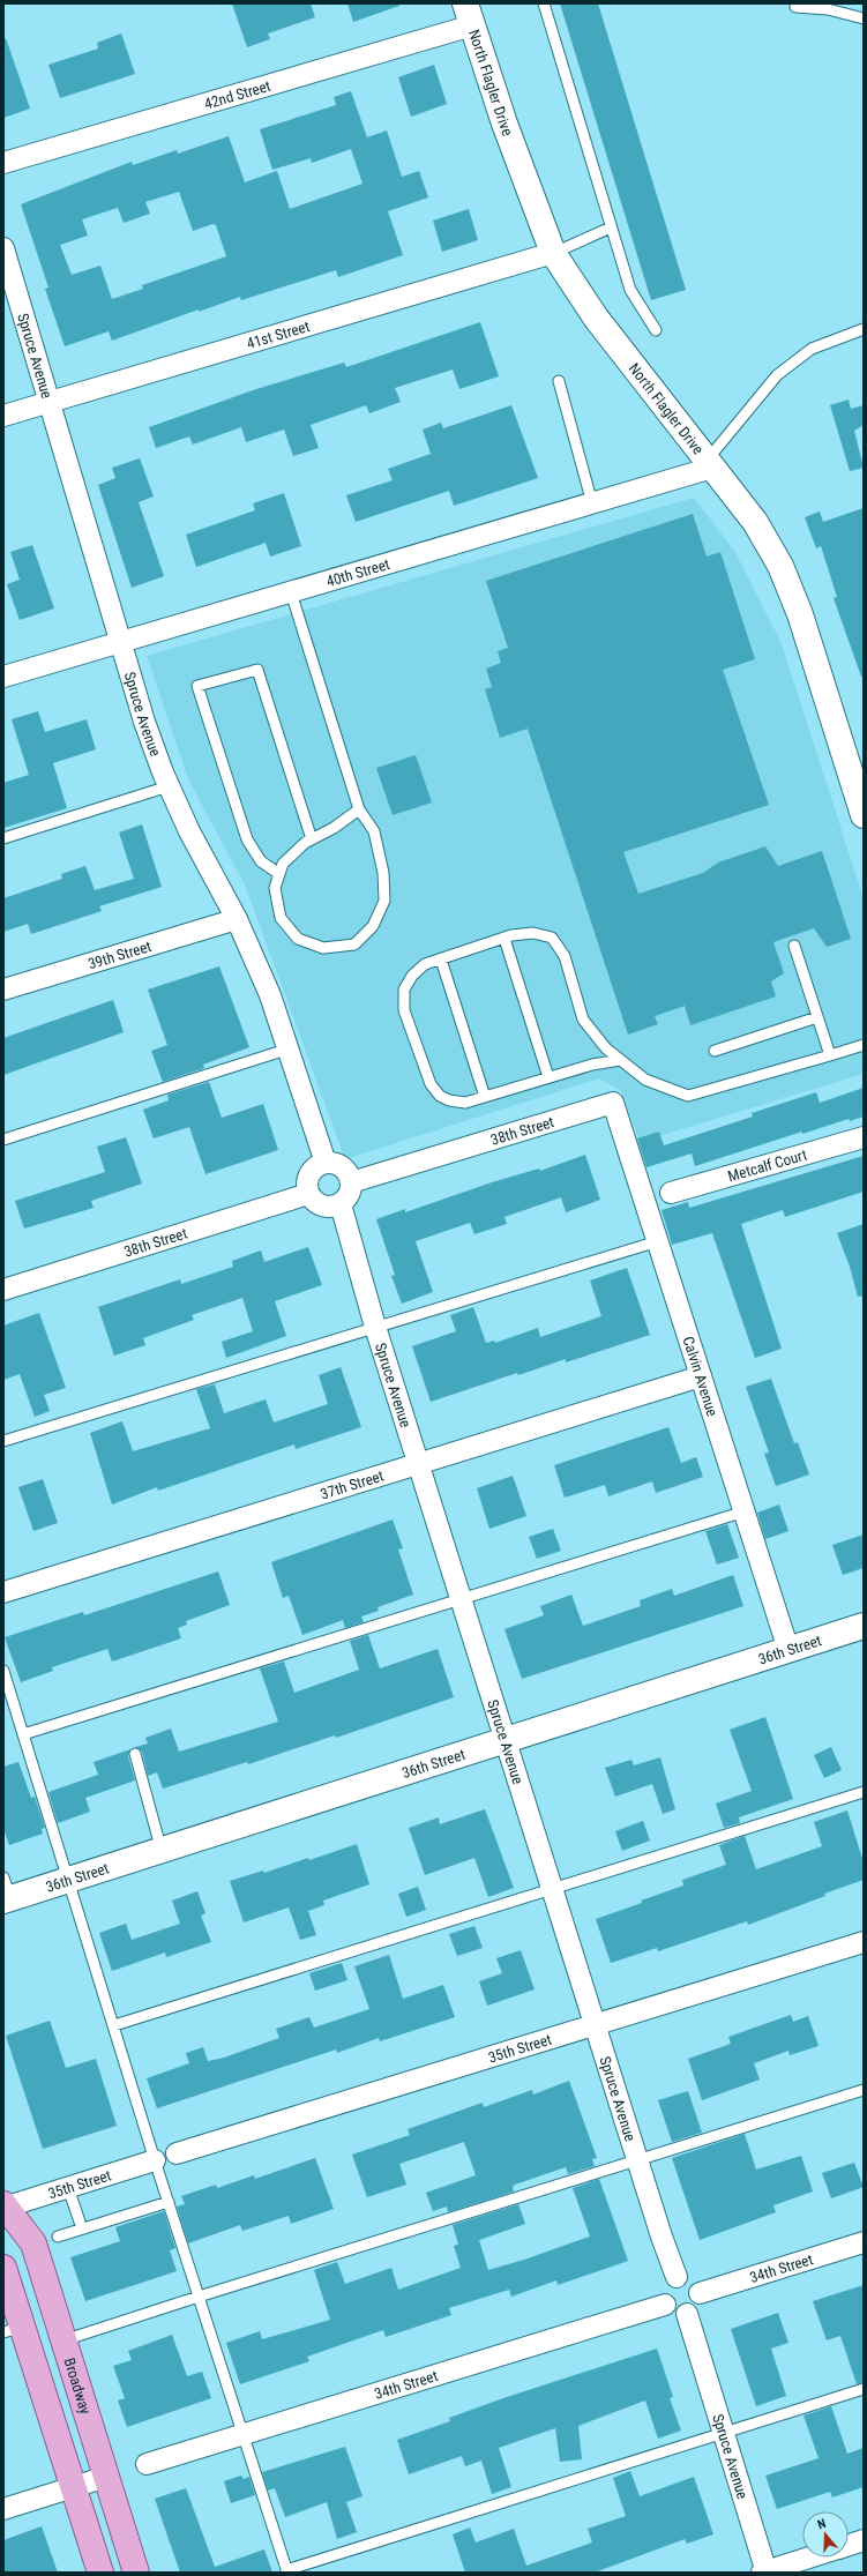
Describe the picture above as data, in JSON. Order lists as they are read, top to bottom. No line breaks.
{"streets":{"main road":["Broadway"],"street":["North Flagler Drive","42nd Street","41st Street","Spruce Avenue","40th Street","39th Street","38th Street","Metcalf Court","Calvin Avenue","37th Street","36th Street","35th Street","34th Street"]},"crossings":[["North Flagler Drive","42nd Street"],["North Flagler Drive","41st Street"],["North Flagler Drive","40th Street"],["41st Street","Spruce Avenue"],["Spruce Avenue","40th Street"],["Spruce Avenue","39th Street"],["Spruce Avenue","38th Street"],["Spruce Avenue","37th Street"],["Spruce Avenue","36th Street"],["Spruce Avenue","35th Street"],["Spruce Avenue","34th Street"],["38th Street","Calvin Avenue"],["Calvin Avenue","37th Street"],["Calvin Avenue","36th Street"],["35th Street","Broadway"]],"north":"top"}
